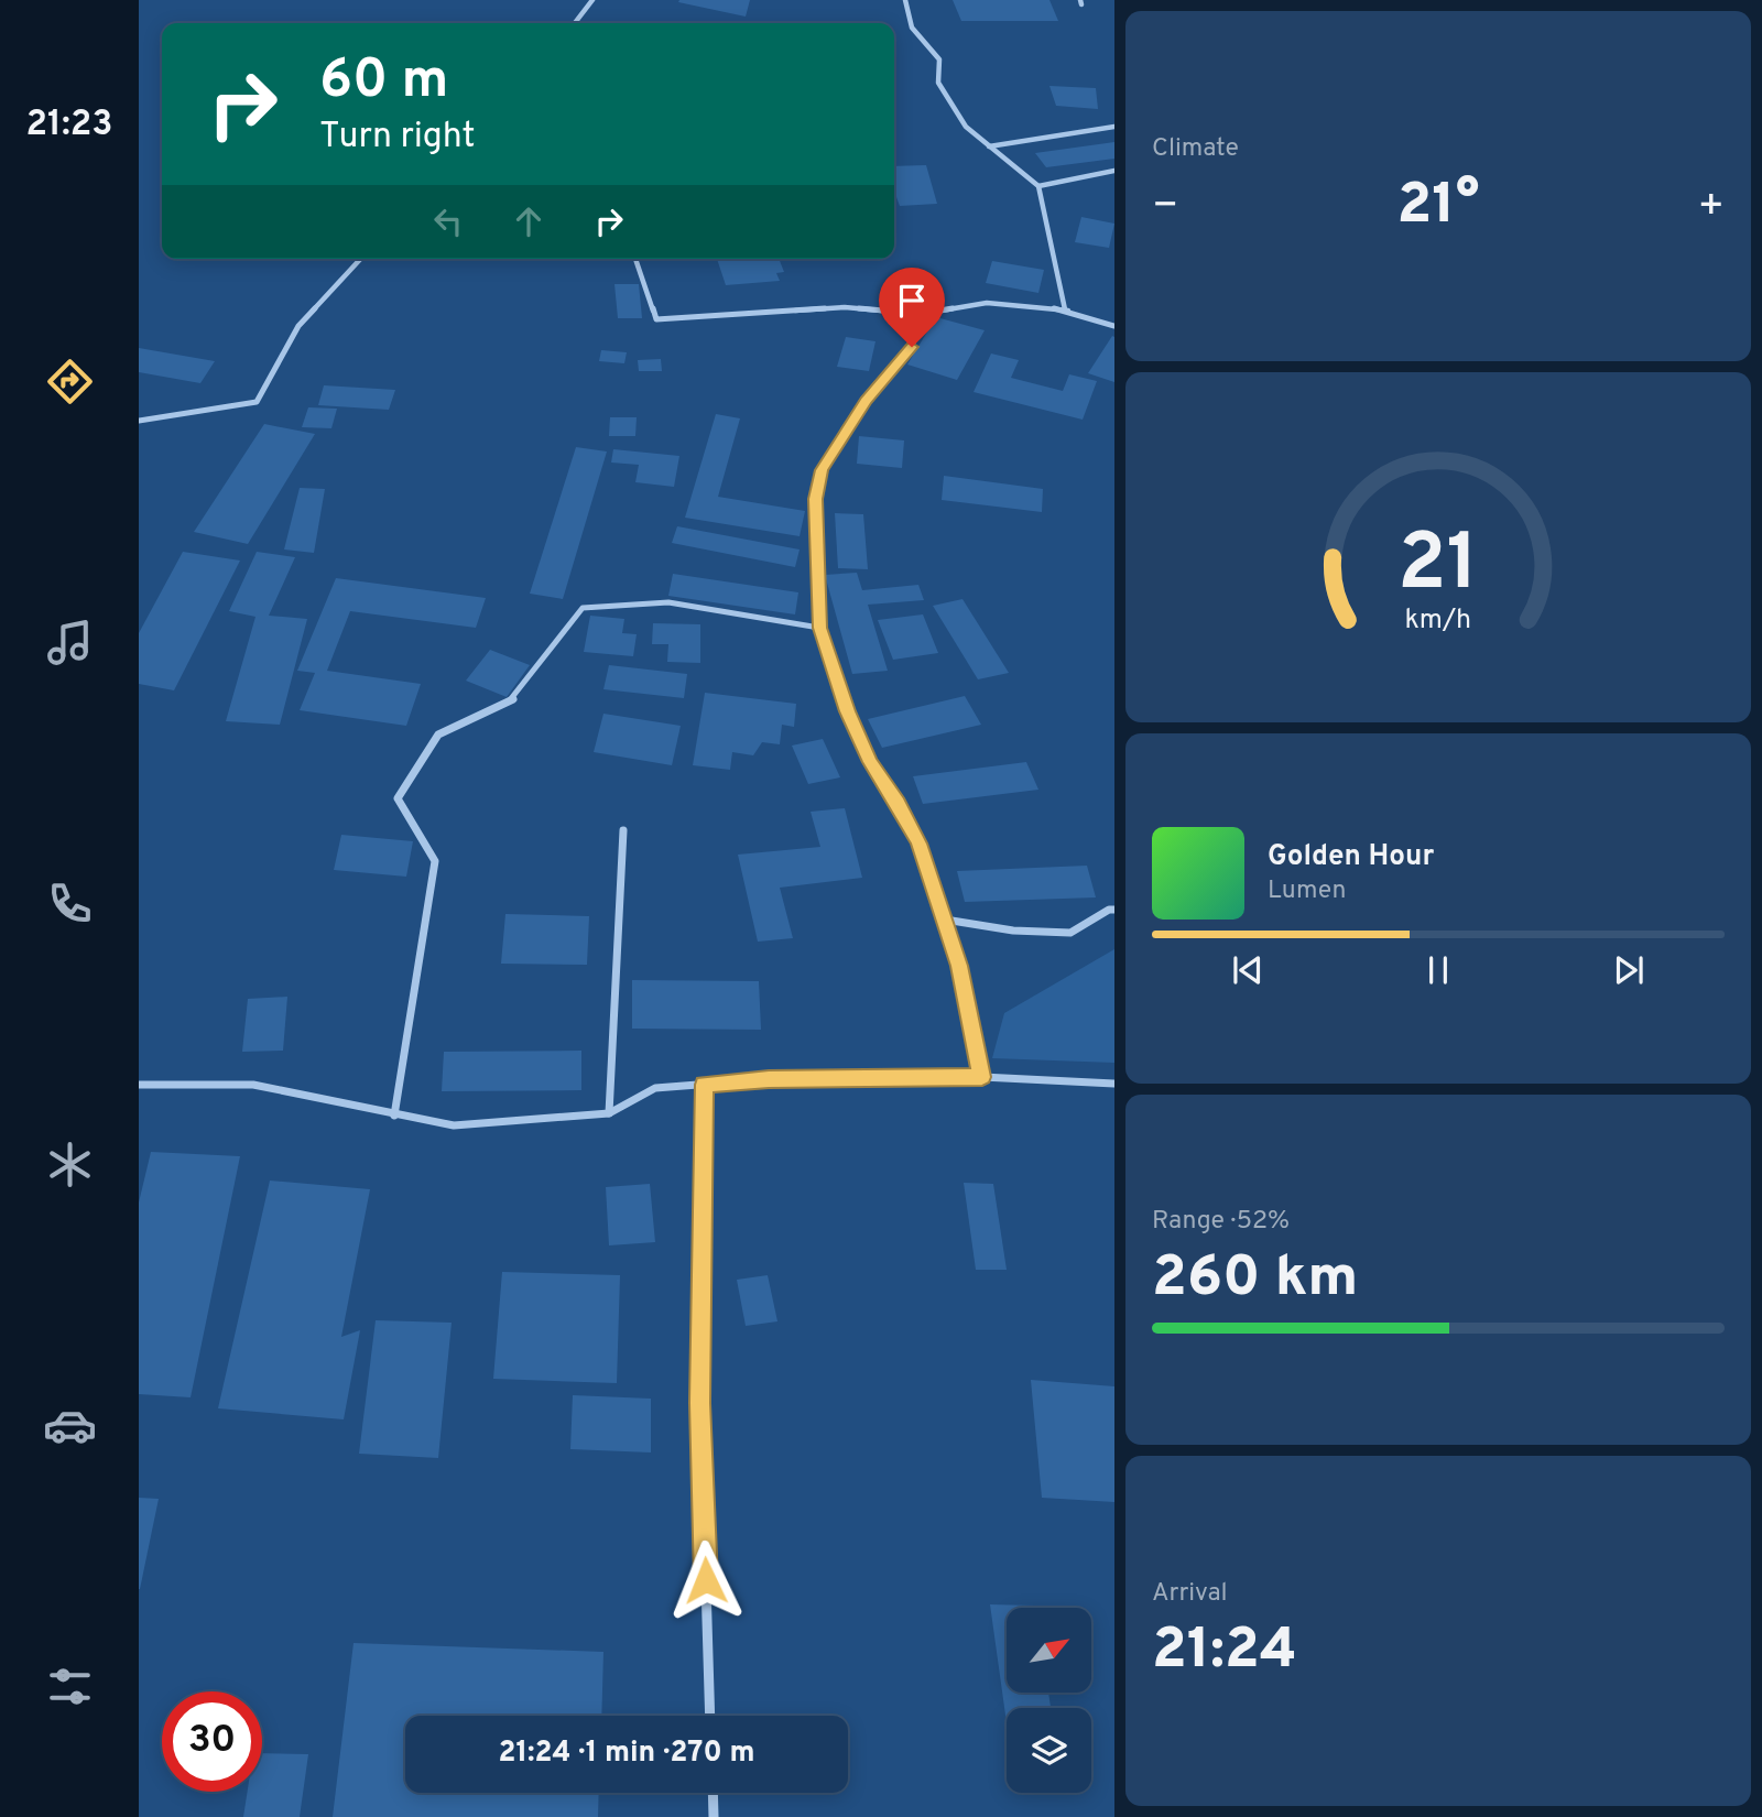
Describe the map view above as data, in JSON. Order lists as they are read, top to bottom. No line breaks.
{"north":"top right","page":{"tabs":"21:23","tile":["Climate",["Range · 52%","260 km"],["Arrival","21:24"]],"turn":["60 m","Turn right"],"heat":["−","21°","+"],"song":["Golden Hour","Lumen"],"limit":"30","trip":"21:24 · 1 min · 270 m","gauge":["21","km/h"]}}
